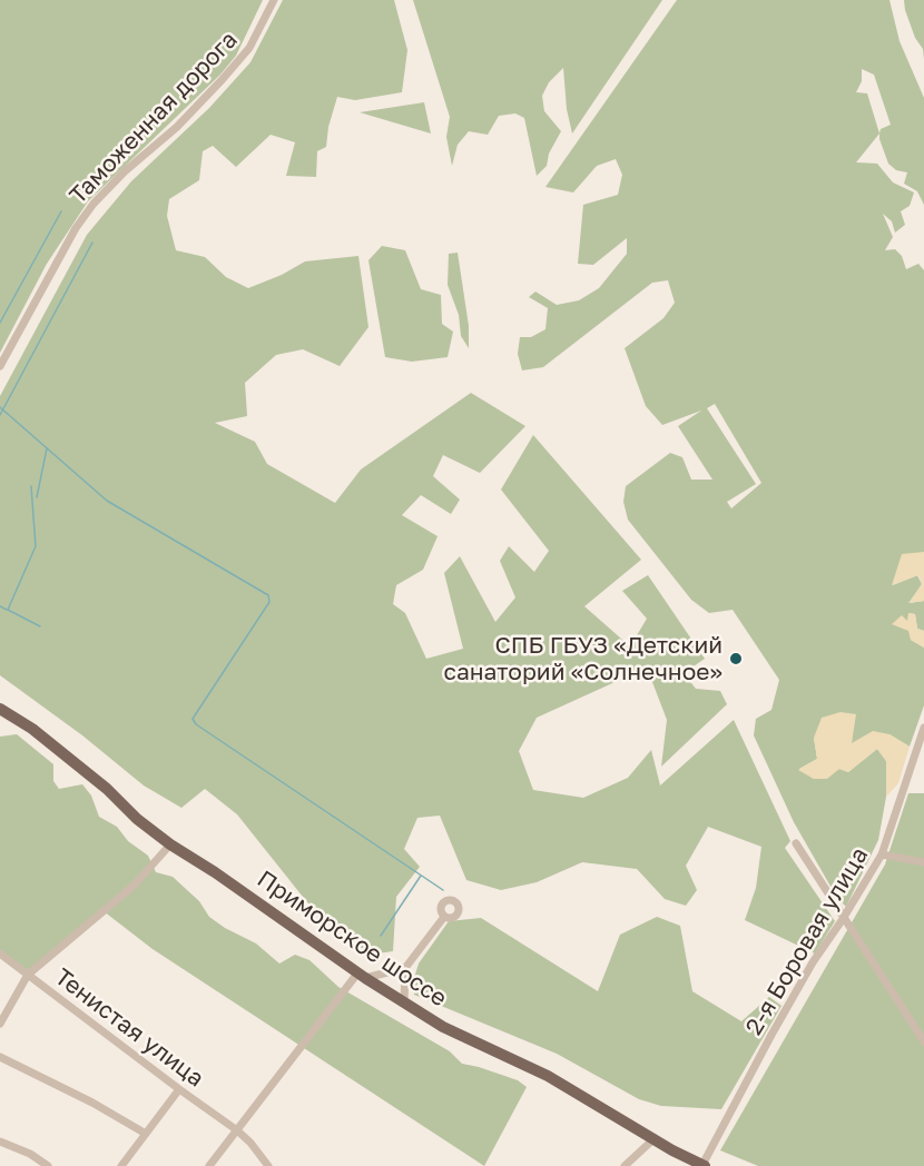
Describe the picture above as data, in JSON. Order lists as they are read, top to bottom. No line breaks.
{"streets":{"main road":["Приморское шоссе"],"street":["Таможенная дорога","2-я Боровая улица","Тенистая улица"]},"crossings":[["Приморское шоссе","2-я Боровая улица"]],"places":["СПБ ГБУЗ «Детский санаторий «Солнечное»"]}
